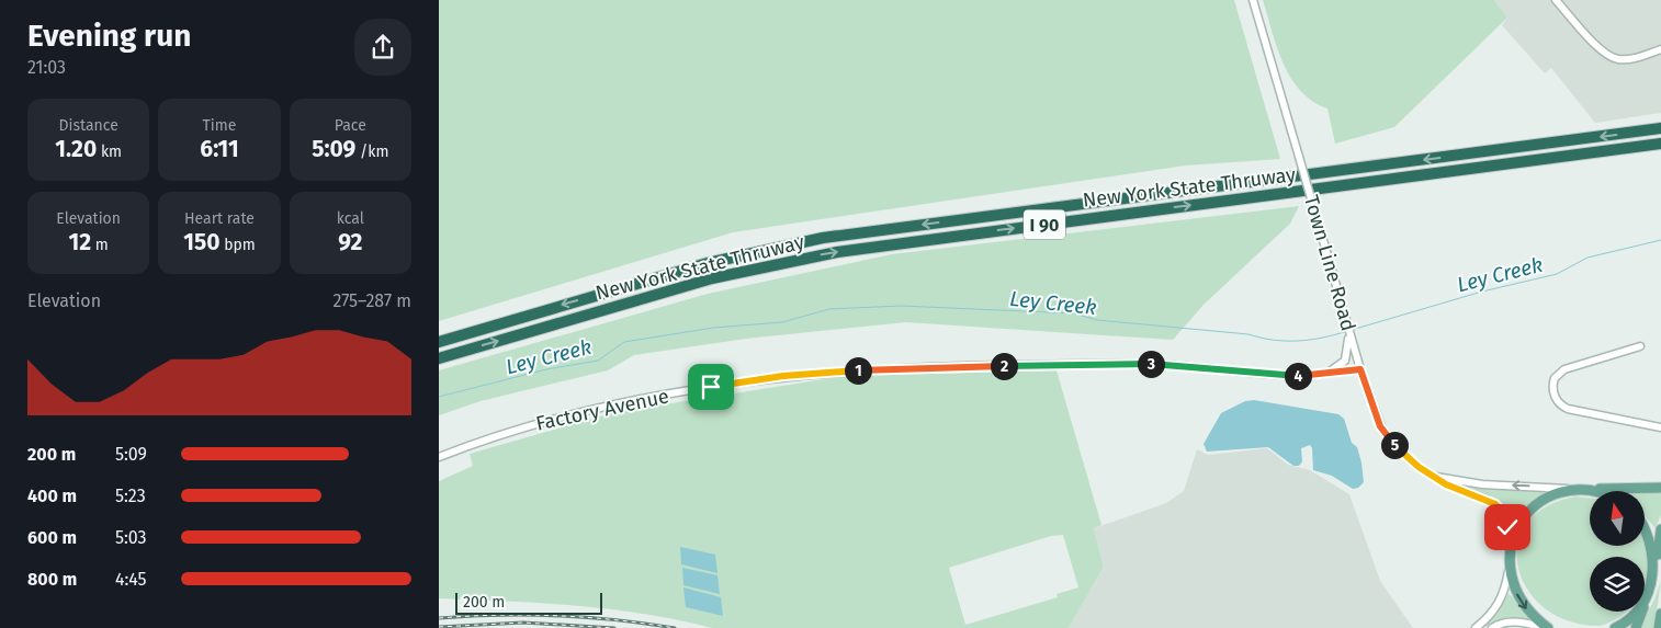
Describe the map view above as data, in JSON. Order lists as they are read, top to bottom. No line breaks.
{"streets":{"highway":["New York State Thruway","I 90"],"street":["Town Line Road","Factory Avenue"]},"crossings":[["Town Line Road","Factory Avenue"]],"water":["Ley Creek"],"scale_bar":"200 m","north":"top","page":{"heading":["Evening run","21:03"],"stats":[["Distance","1.20 km"],["Time","6:11"],["Pace","5:09 /km"],["Elevation","12 m"],["Heart rate","150 bpm"],["kcal","92"]],"chart":["Elevation","275–287 m"],"pins":["3","2","1","4","5"],"list":[{"name":"200 m","note":"5:09"},{"name":"400 m","note":"5:23"},{"name":"600 m","note":"5:03"},{"name":"800 m","note":"4:45"}],"scale":"200 m"}}
